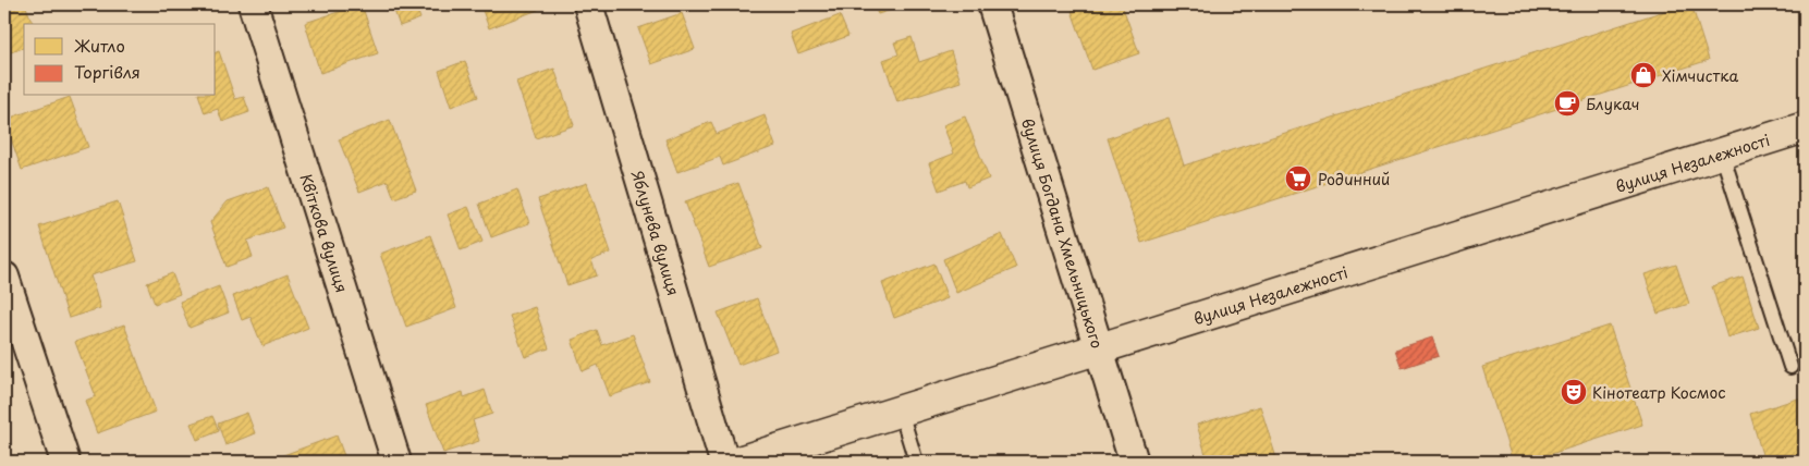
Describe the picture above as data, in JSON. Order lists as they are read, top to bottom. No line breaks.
{"streets":{"main road":["вулиця Незалежності"],"street":["Квіткова вулиця","Яблунева вулиця","вулиця Богдана Хмельницького"]},"crossings":[["вулиця Незалежності","вулиця Богдана Хмельницького"]],"places":{"shop":["Хімчистка"],"cafe":["Блукач"],"supermarket":["Родинний"],"theatre":["Кінотеатр Космос"]},"legend":["Житло","Торгівля"]}
